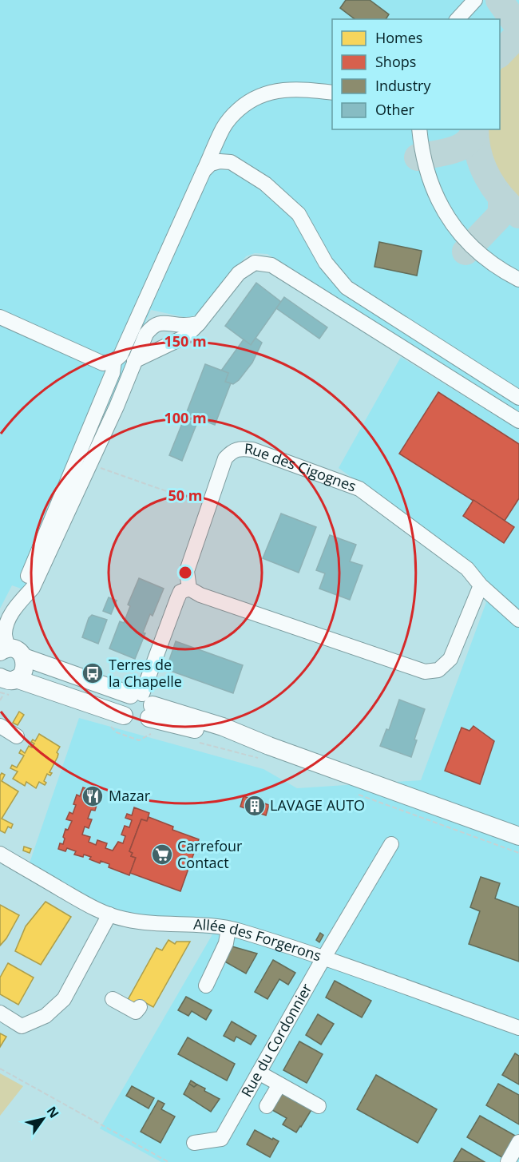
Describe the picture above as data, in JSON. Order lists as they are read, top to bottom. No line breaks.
{"streets":{"street":["Rue des Cigognes","Allée des Forgerons","Rue du Cordonnier"]},"crossings":[["Allée des Forgerons","Rue du Cordonnier"]],"places":{"bus stop":["Terres de la Chapelle"],"restaurant":["Mazar"],"building":["LAVAGE AUTO"],"supermarket":["Carrefour Contact"]},"legend":["Homes","Shops","Industry","Other"],"north":"top right","rings":["150 m","100 m","50 m"]}
